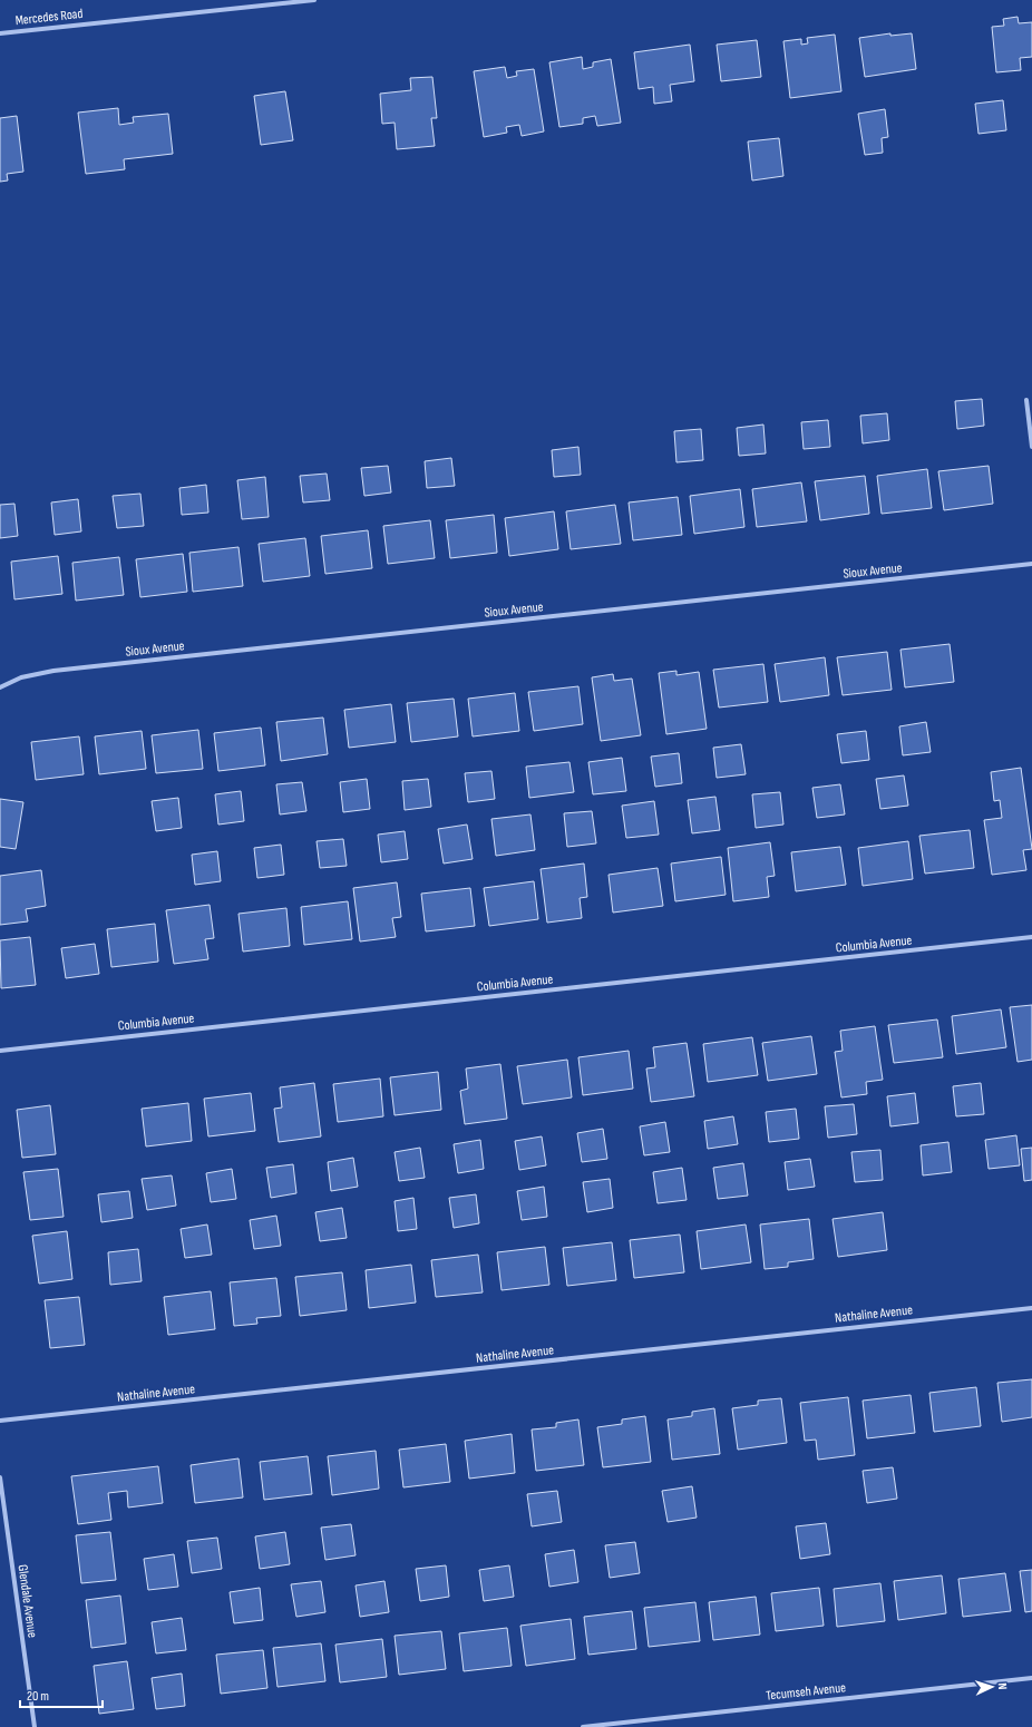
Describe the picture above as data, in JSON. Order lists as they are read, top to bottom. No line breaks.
{"streets":{"street":["Mercedes Road","Sioux Avenue","Columbia Avenue","Nathaline Avenue","Glendale Avenue","Tecumseh Avenue"]},"scale_bar":"20 m","north":"right"}
